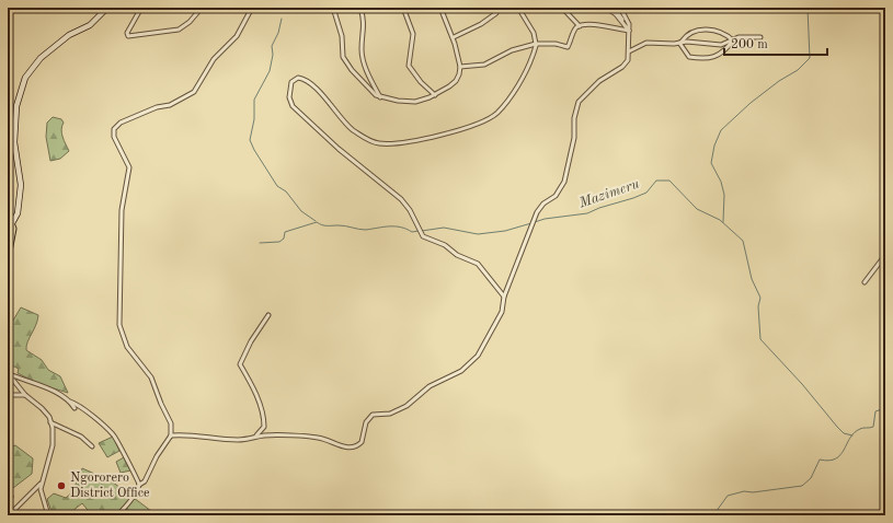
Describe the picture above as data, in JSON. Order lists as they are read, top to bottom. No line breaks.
{"water":["Mazimeru"],"places":["Ngororero District Office"],"scale_bar":"200 m"}
